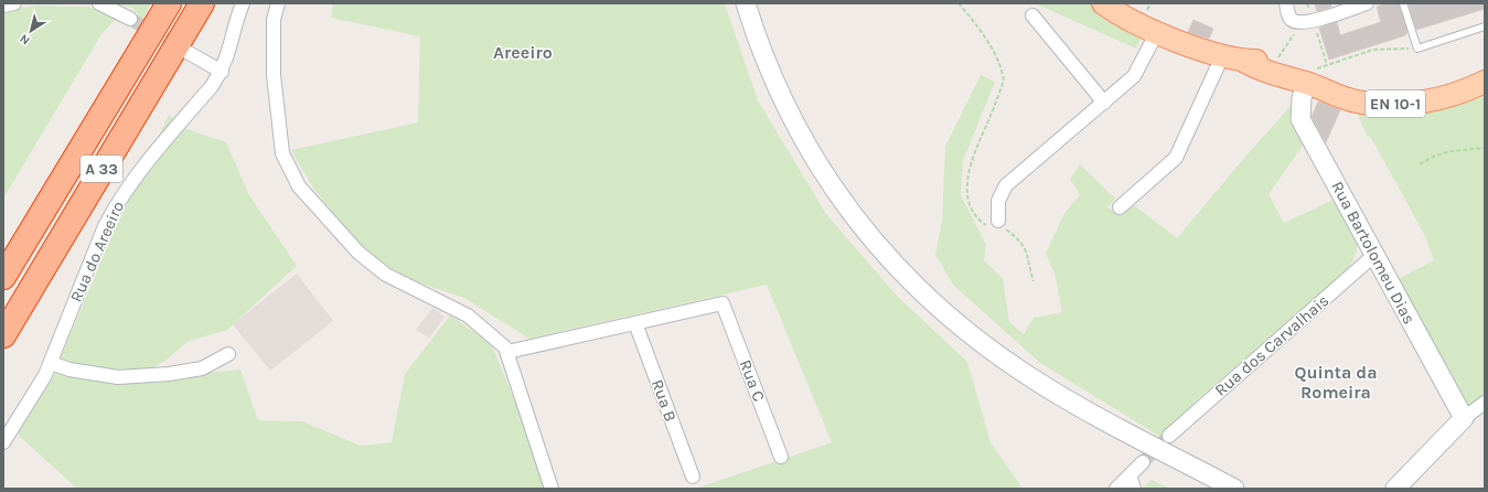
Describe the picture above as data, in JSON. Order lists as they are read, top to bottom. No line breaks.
{"streets":{"highway":["A 33"],"main road":["EN 10-1","Rua Bartolomeu Dias"],"street":["Rua do Areeiro","Rua dos Carvalhais","Rua C","Rua B"]},"crossings":[["EN 10-1","Rua Bartolomeu Dias"],["Rua Bartolomeu Dias","Rua dos Carvalhais"],["Rua C","Rua B"]],"districts":["Areeiro","Quinta da Romeira"],"north":"bottom left"}
